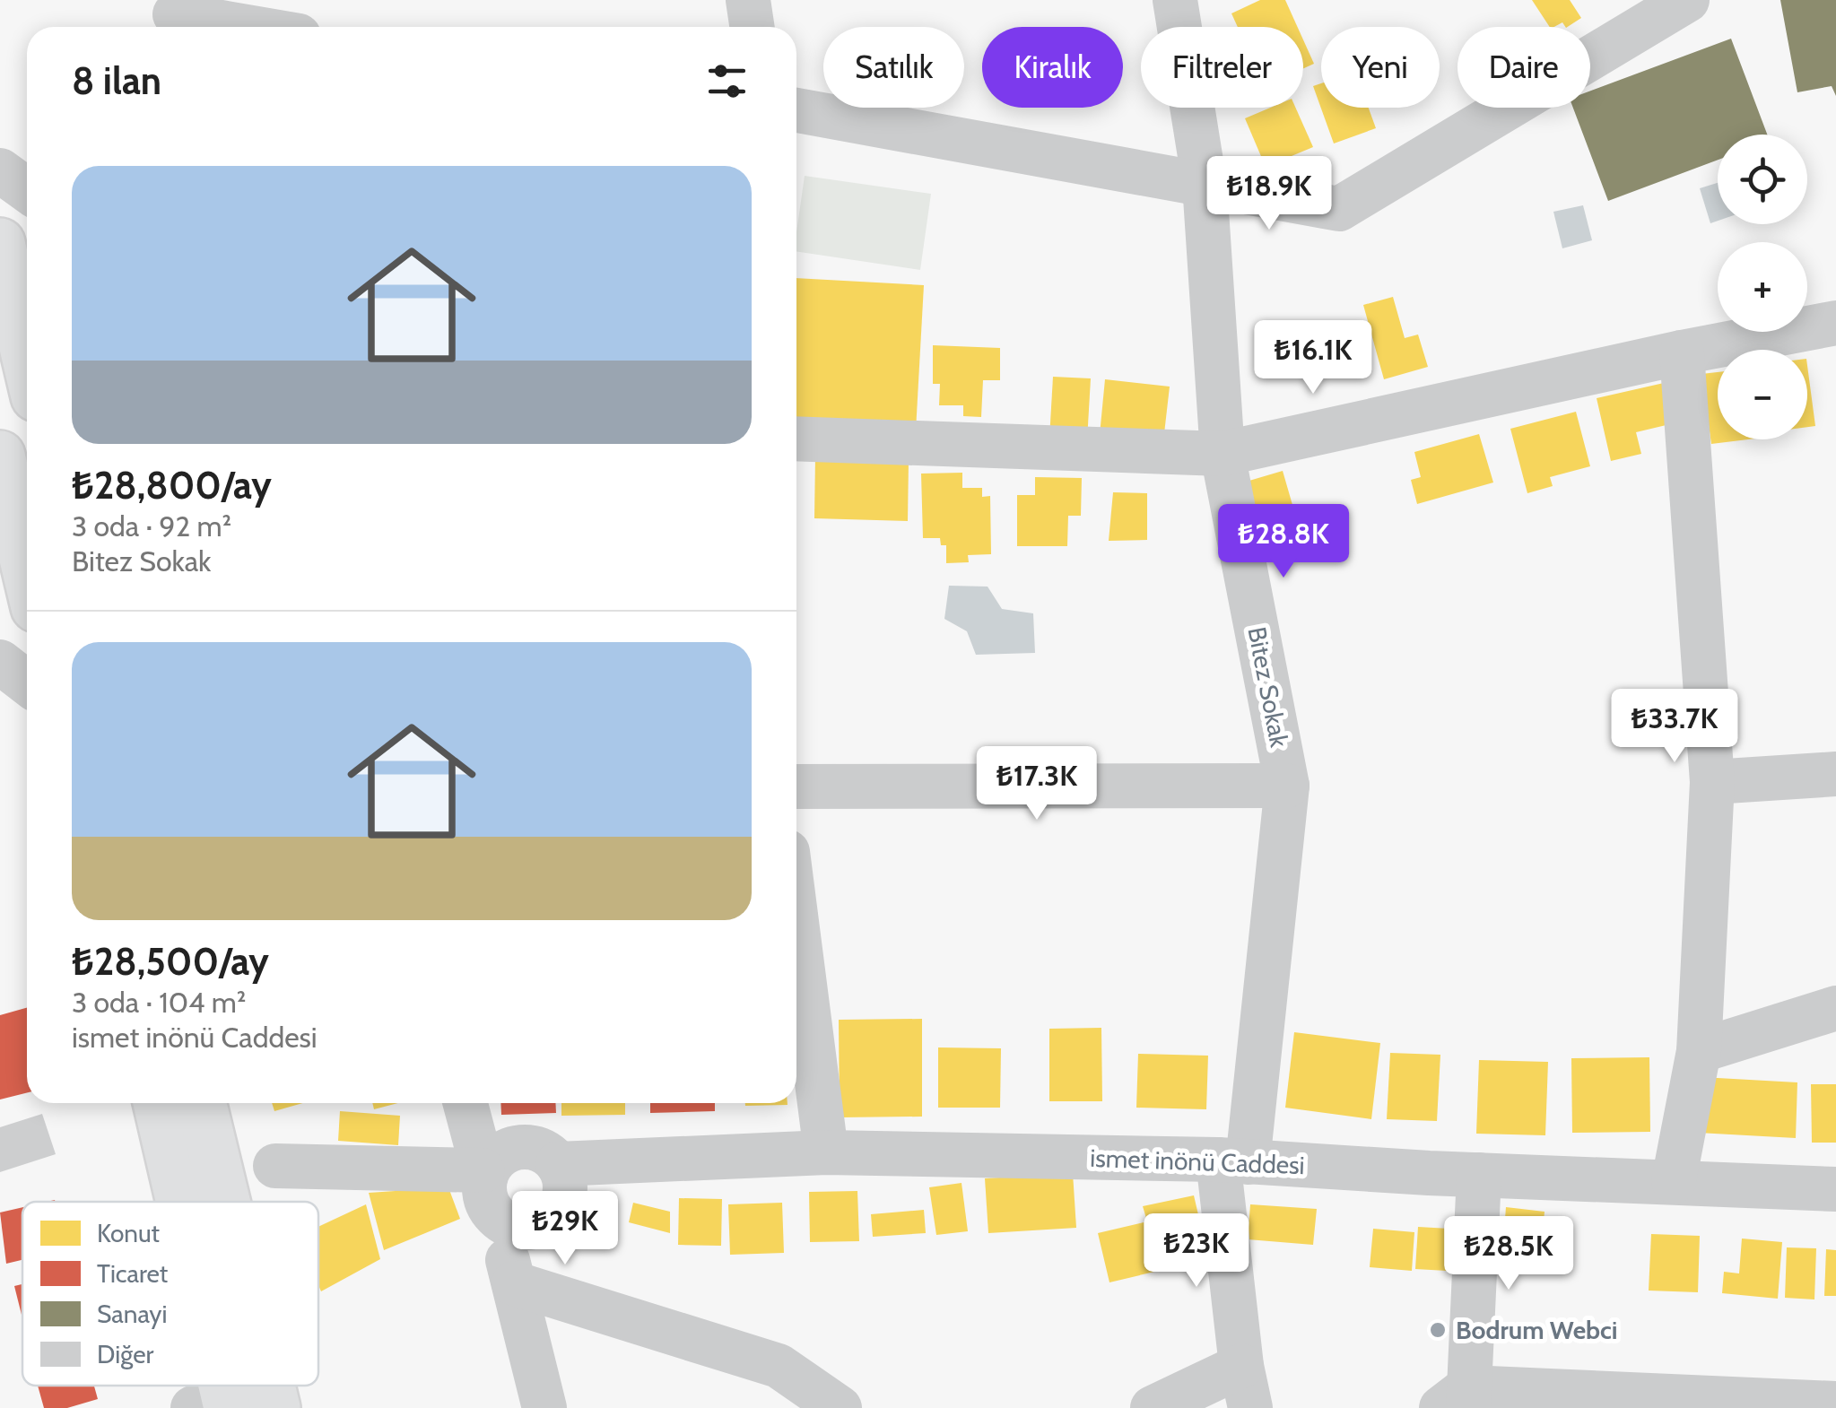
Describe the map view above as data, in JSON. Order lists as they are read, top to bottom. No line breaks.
{"streets":{"street":["Bitez Sokak","ismet inönü Caddesi"]},"crossings":[["Bitez Sokak","ismet inönü Caddesi"]],"places":["Bodrum Webci"],"legend":["Konut","Ticaret","Sanayi","Diğer"],"page":{"chip":["Satılık","Kiralık","Filtreler","Yeni","Daire"],"heading":"8 ilan","map_buttons":["+","−"],"list":[{"name":"₺28,800/ay","note":"3 oda · 92 m² · Bitez Sokak"},{"name":"₺28,500/ay","note":"3 oda · 104 m² · ismet inönü Caddesi"}],"price":["₺18.9K","₺16.1K","₺28.8K","₺33.7K","₺17.3K","₺29K","₺23K","₺28.5K"]}}
